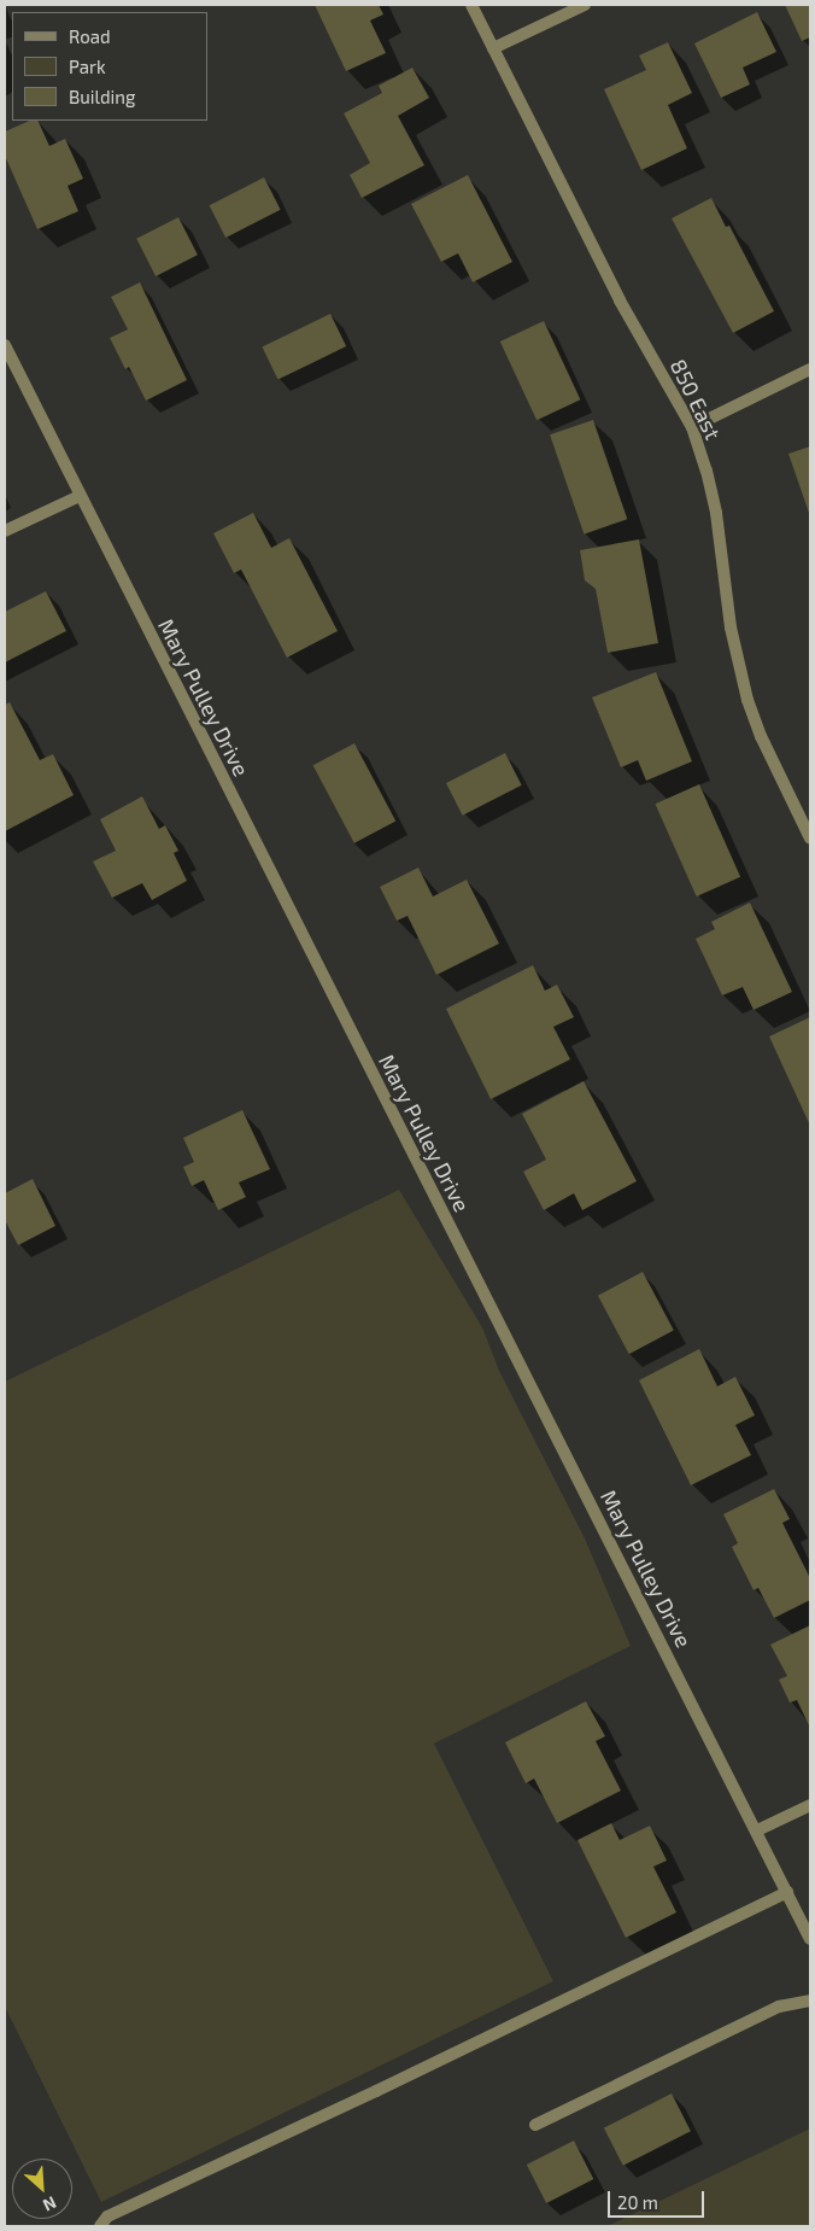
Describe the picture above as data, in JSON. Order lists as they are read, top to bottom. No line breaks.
{"streets":{"street":["850 East","Mary Pulley Drive"]},"legend":["Road","Park","Building"],"scale_bar":"20 m","north":"bottom right"}
